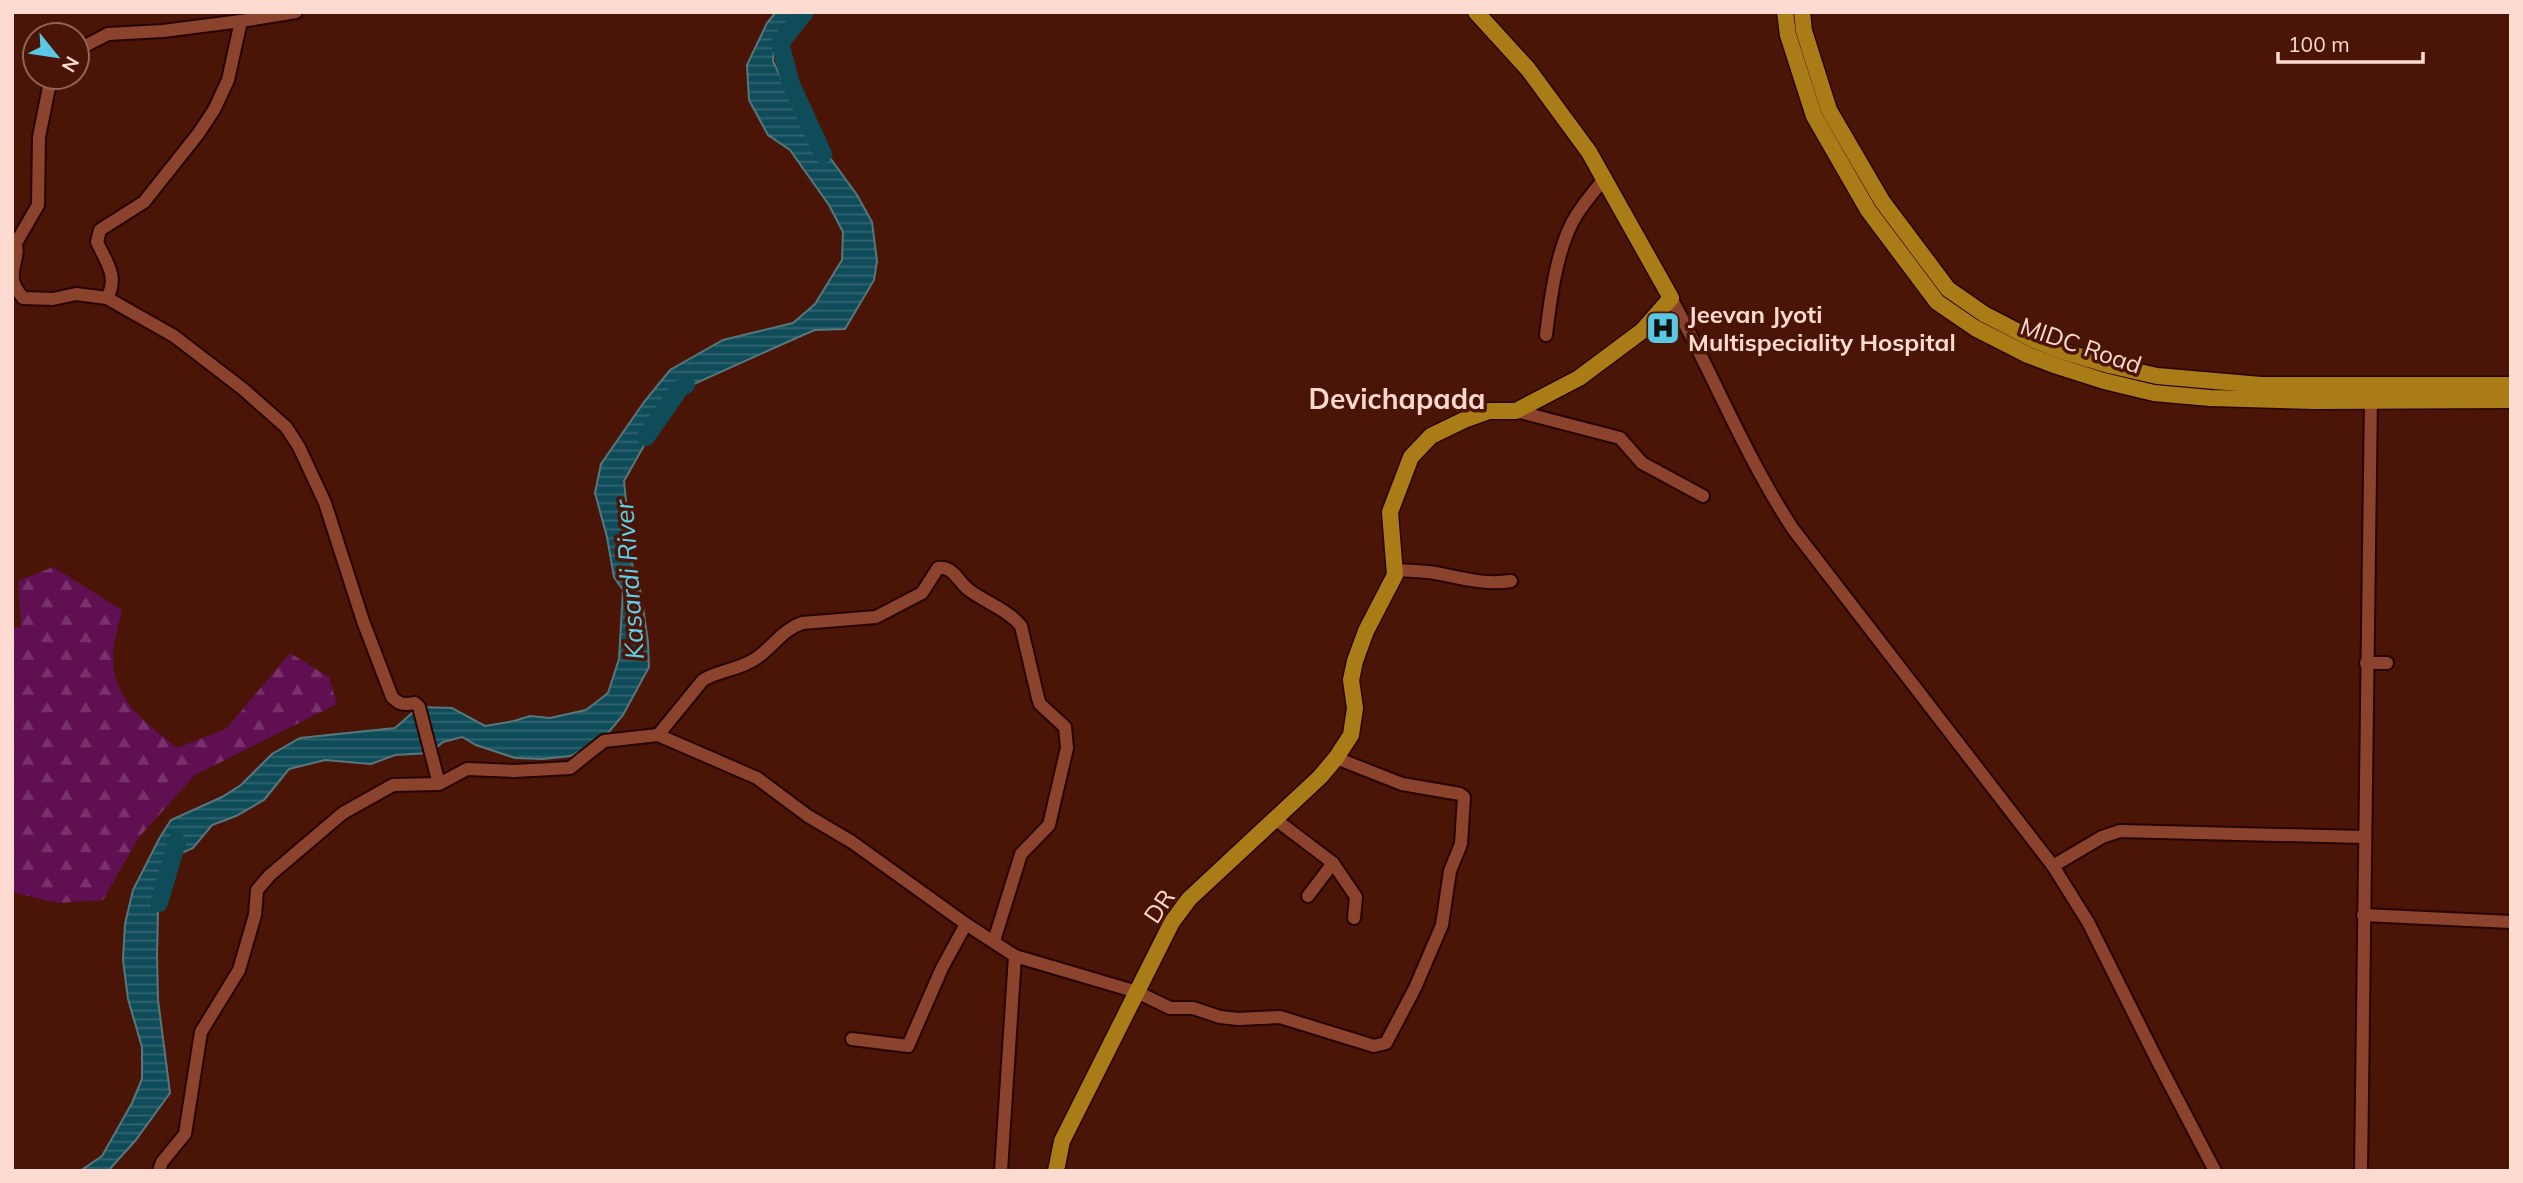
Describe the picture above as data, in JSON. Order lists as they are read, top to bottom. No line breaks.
{"streets":{"main road":["MIDC Road","DR"]},"districts":["Devichapada"],"water":["Kasardi River"],"places":{"hospital":["Jeevan Jyoti Multispeciality Hospital"]},"scale_bar":"100 m","north":"bottom right"}
